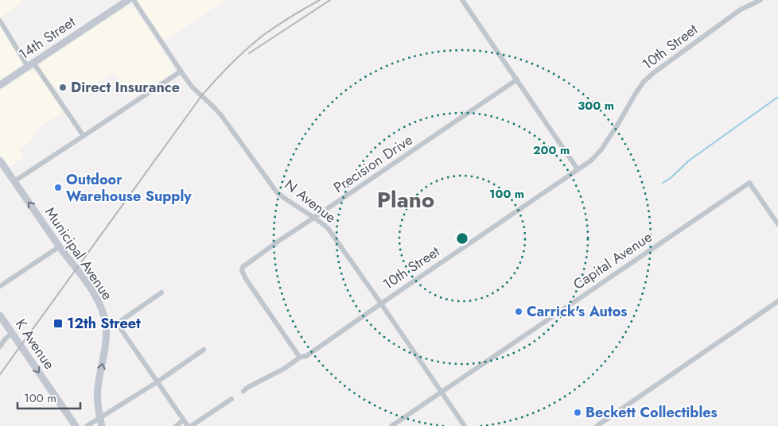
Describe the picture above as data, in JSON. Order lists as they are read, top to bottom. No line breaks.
{"streets":{"main road":["14th Street","Municipal Avenue","K Avenue"],"street":["10th Street","Precision Drive","N Avenue","Capital Avenue"]},"crossings":[["10th Street","Precision Drive"],["10th Street","N Avenue"],["Precision Drive","N Avenue"],["N Avenue","Capital Avenue"]],"one_way":["Municipal Avenue","K Avenue"],"districts":["Plano"],"places":{"other":["Direct Insurance","Outdoor Warehouse Supply","Carrick's Autos","Beckett Collectibles"],"transit":["12th Street"]},"scale_bar":"100 m","rings":["300 m","200 m","100 m"]}
